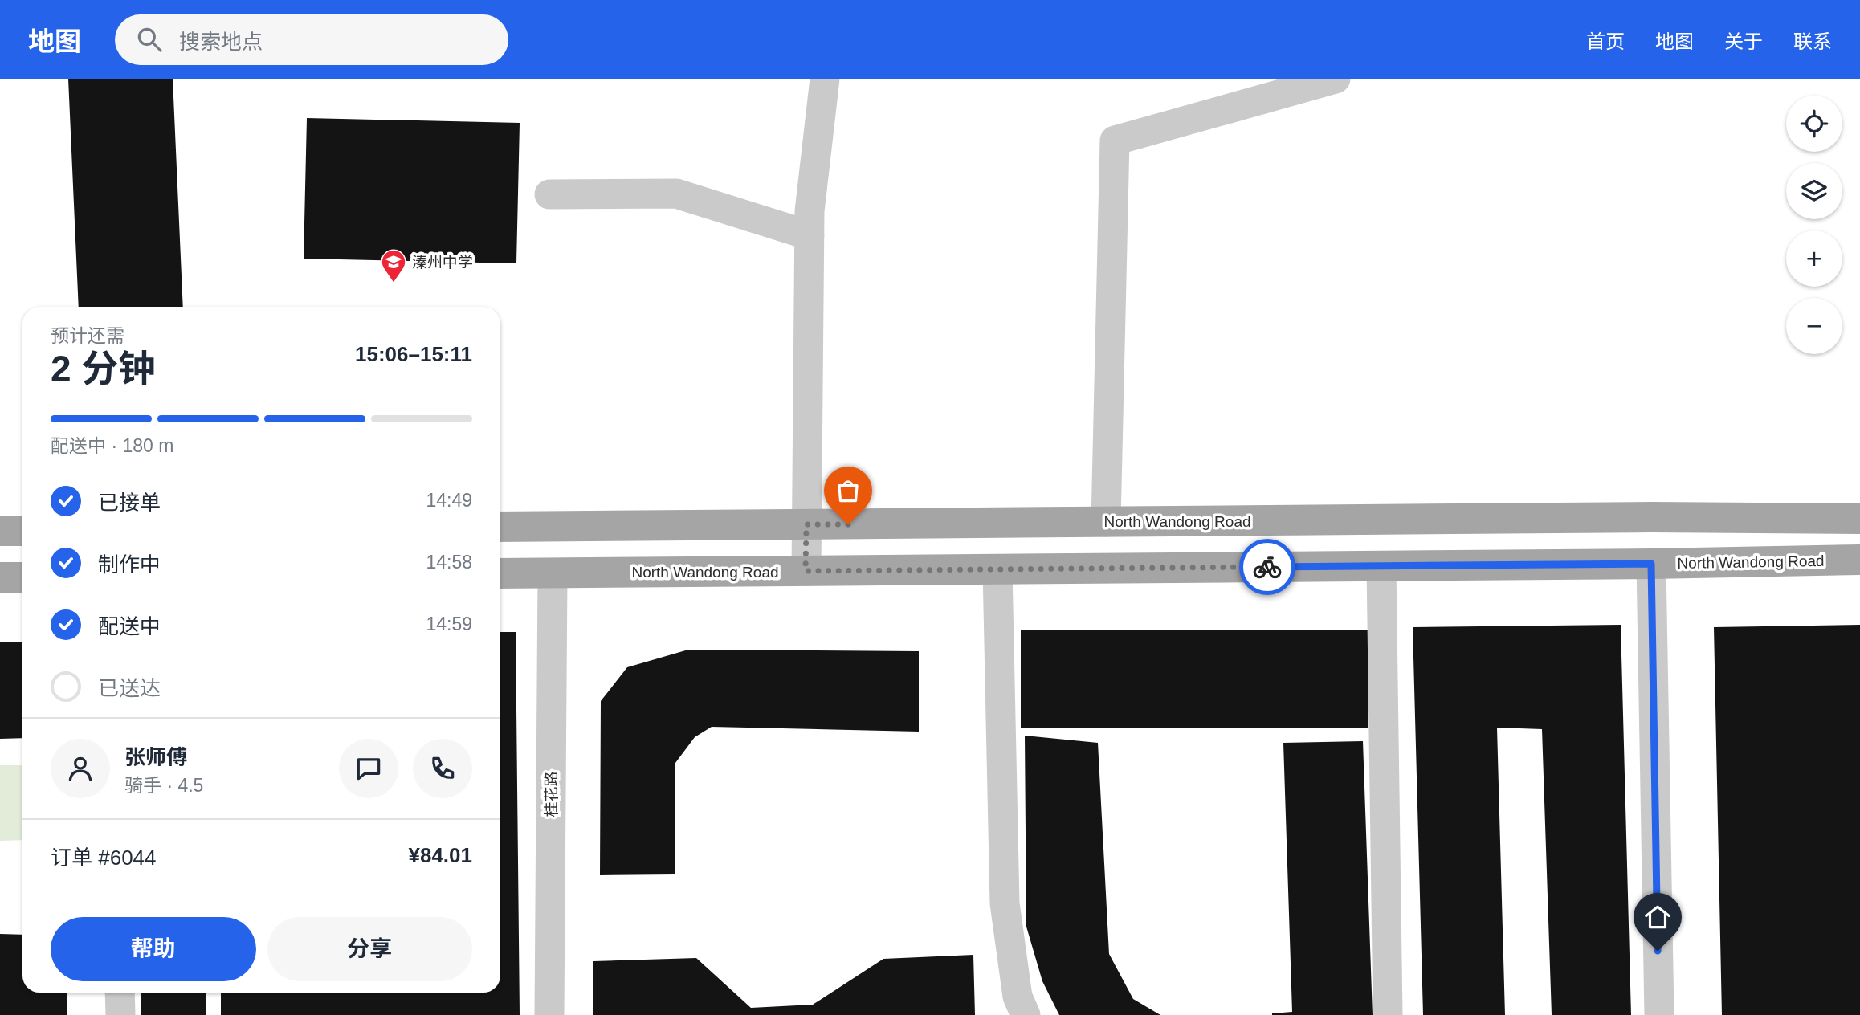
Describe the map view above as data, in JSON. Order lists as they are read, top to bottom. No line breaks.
{"streets":{"main road":["North Wandong Road"],"street":["桂花路"]},"crossings":[["North Wandong Road","桂花路"]],"places":{"school or university":["溱州中学"]},"page":{"header":"地图","search":"搜索地点","nav":["首页","地图","关于","联系"],"map_buttons":["+","−"],"heading":["2 分钟","预计还需","15:06–15:11"],"panel":["张师傅","骑手 · 4.5","订单 #6044","¥84.01"],"bar":"配送中 · 180 m","list":[["已接单","14:49"],["制作中","14:58"],["配送中","14:59"],"已送达"],"buttons":["帮助","分享"]}}
